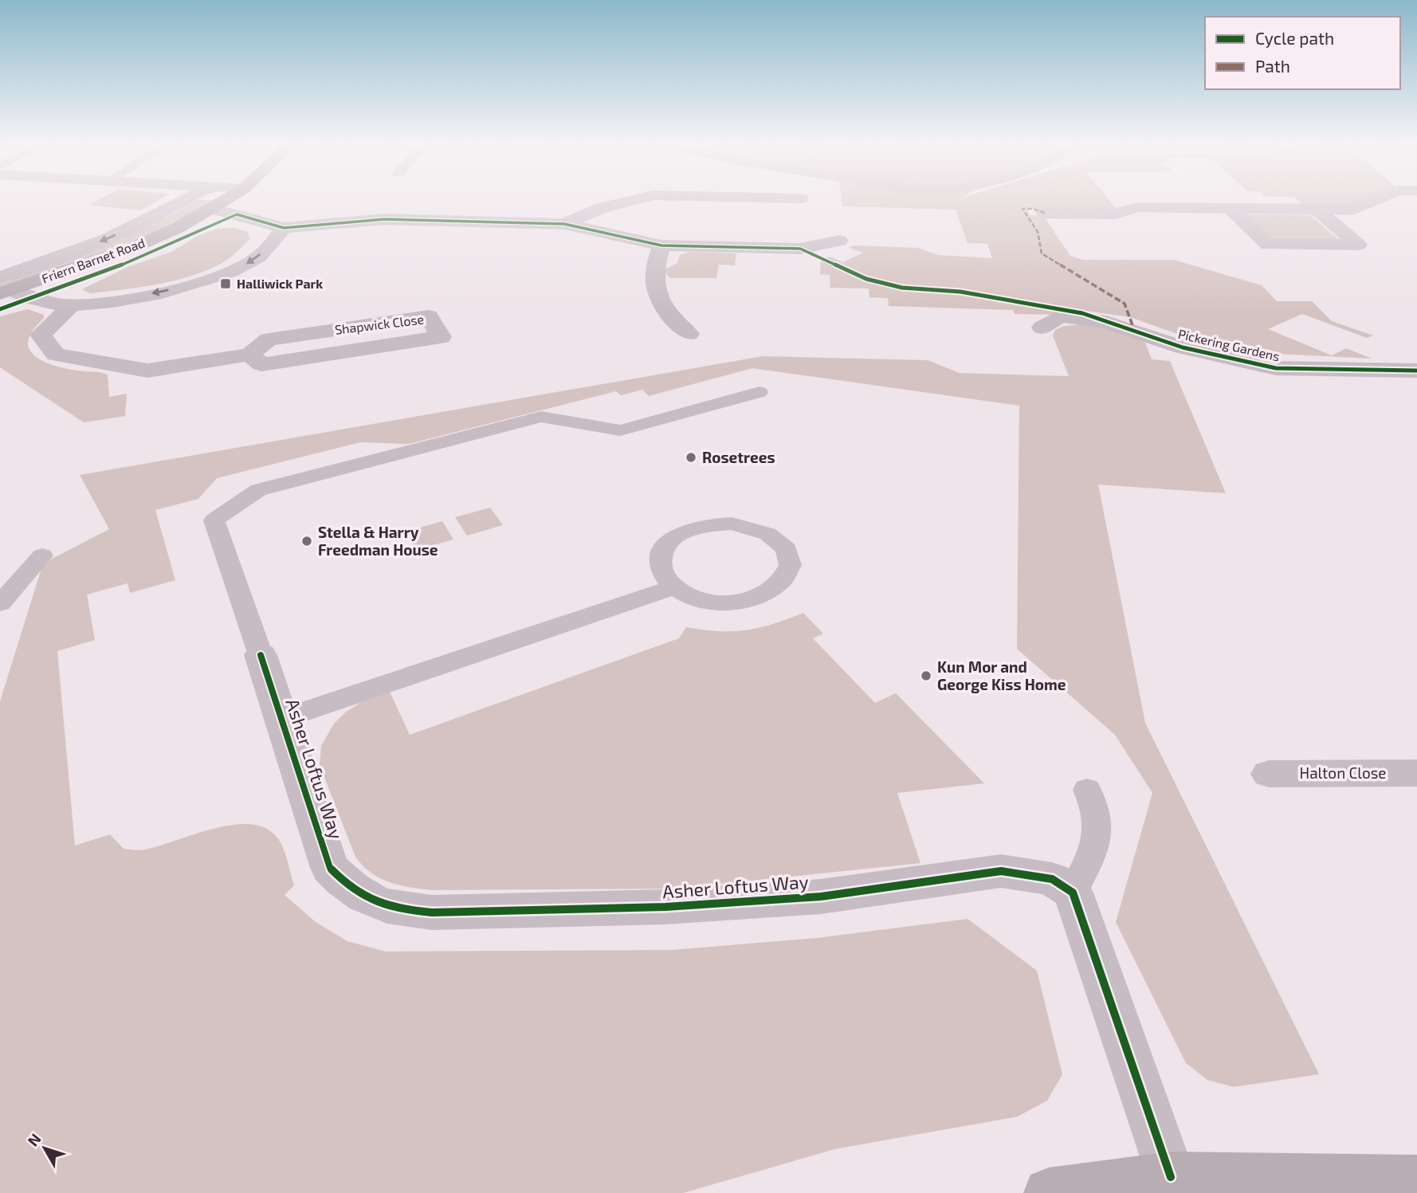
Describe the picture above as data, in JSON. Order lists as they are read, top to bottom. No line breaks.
{"streets":{"main road":["Friern Barnet Road"],"street":["Shapwick Close","Pickering Gardens","Asher Loftus Way","Halton Close"]},"places":{"transit":["Halliwick Park"],"other":["Rosetrees","Stella & Harry Freedman House","Kun Mor and George Kiss Home"]},"legend":["Cycle path","Path"],"north":"top left"}
